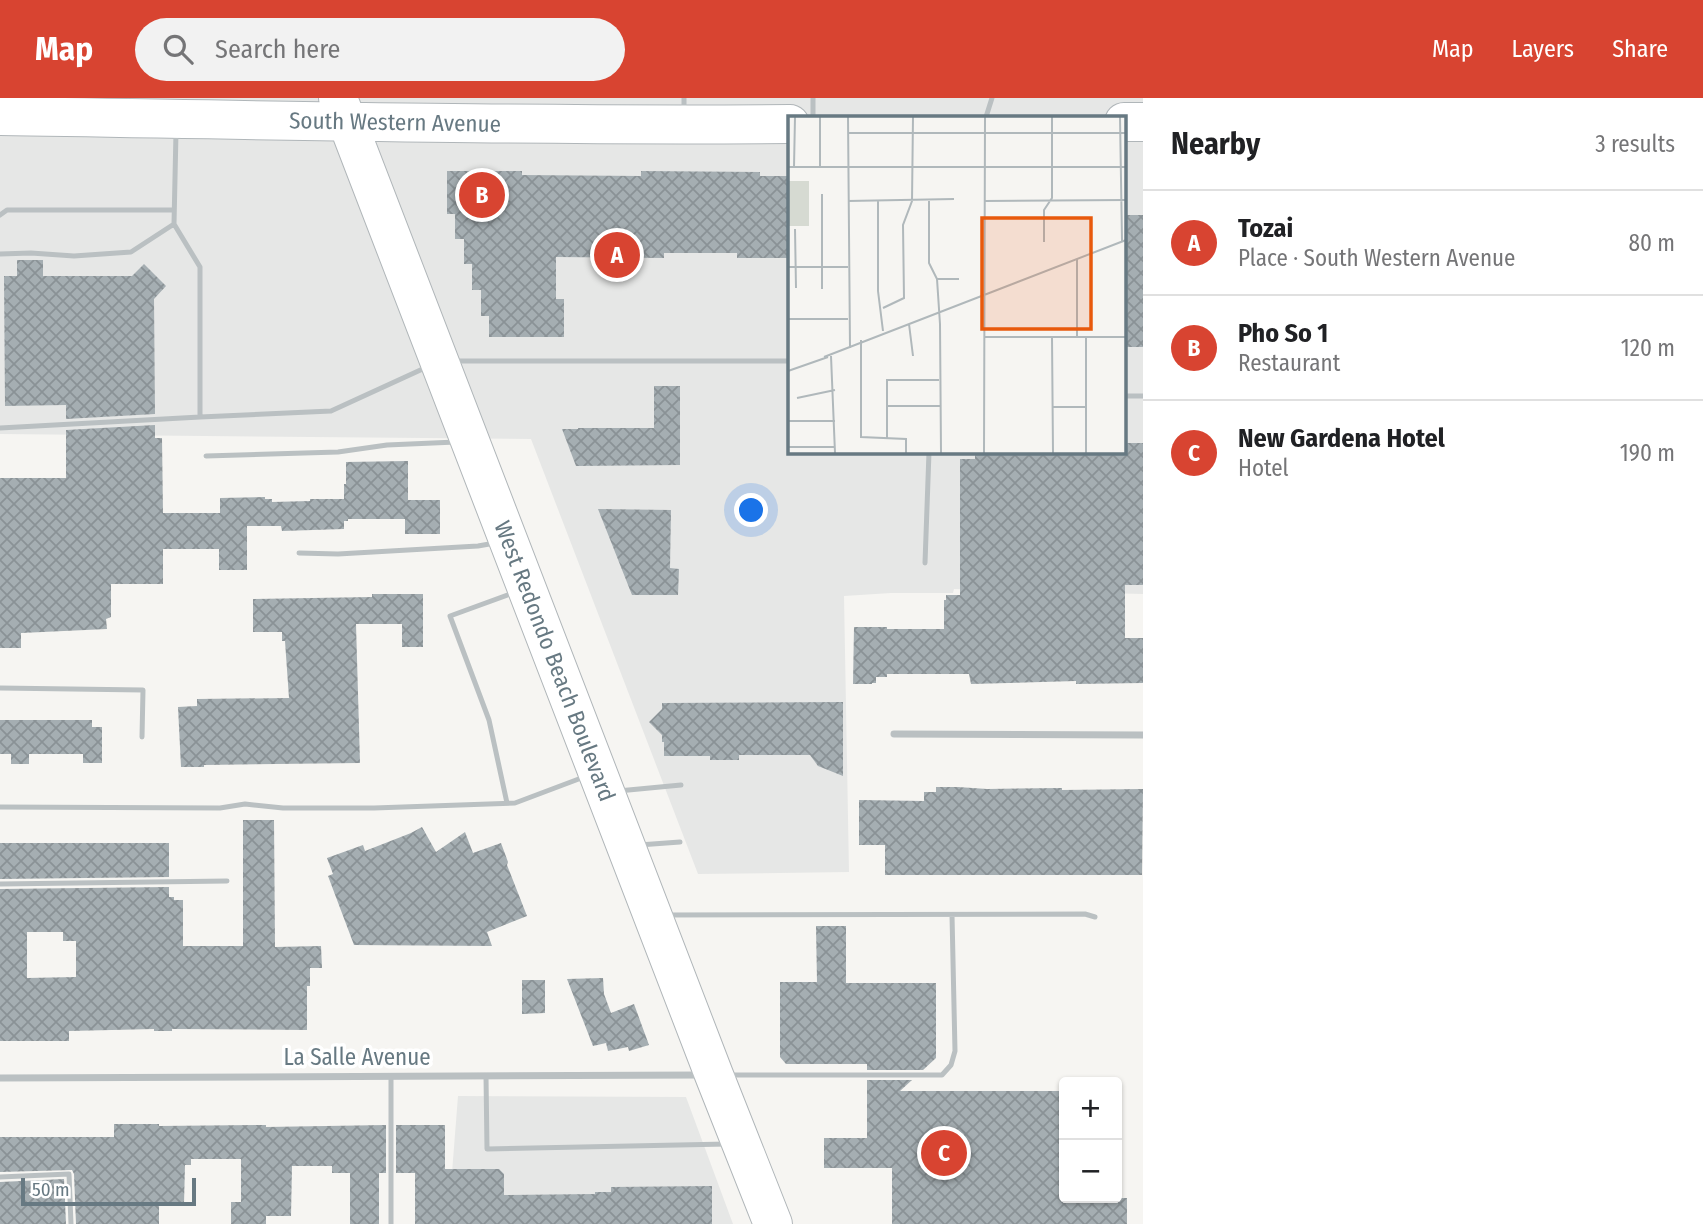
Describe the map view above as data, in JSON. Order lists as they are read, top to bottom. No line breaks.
{"streets":{"main road":["South Western Avenue","West Redondo Beach Boulevard"],"street":["La Salle Avenue"]},"crossings":[["South Western Avenue","West Redondo Beach Boulevard"],["West Redondo Beach Boulevard","La Salle Avenue"]],"scale_bar":"50 m","page":{"header":"Map","search":"Search here","nav":["Map","Layers","Share"],"heading":["Nearby","3 results"],"pins":["B","A","C"],"list":[{"mark":"A","name":"Tozai","note":"Place · South Western Avenue","value":"80 m"},{"mark":"B","name":"Pho So 1","note":"Restaurant","value":"120 m"},{"mark":"C","name":"New Gardena Hotel","note":"Hotel","value":"190 m"}],"map_buttons":["+","−"],"scale":"50 m"}}
